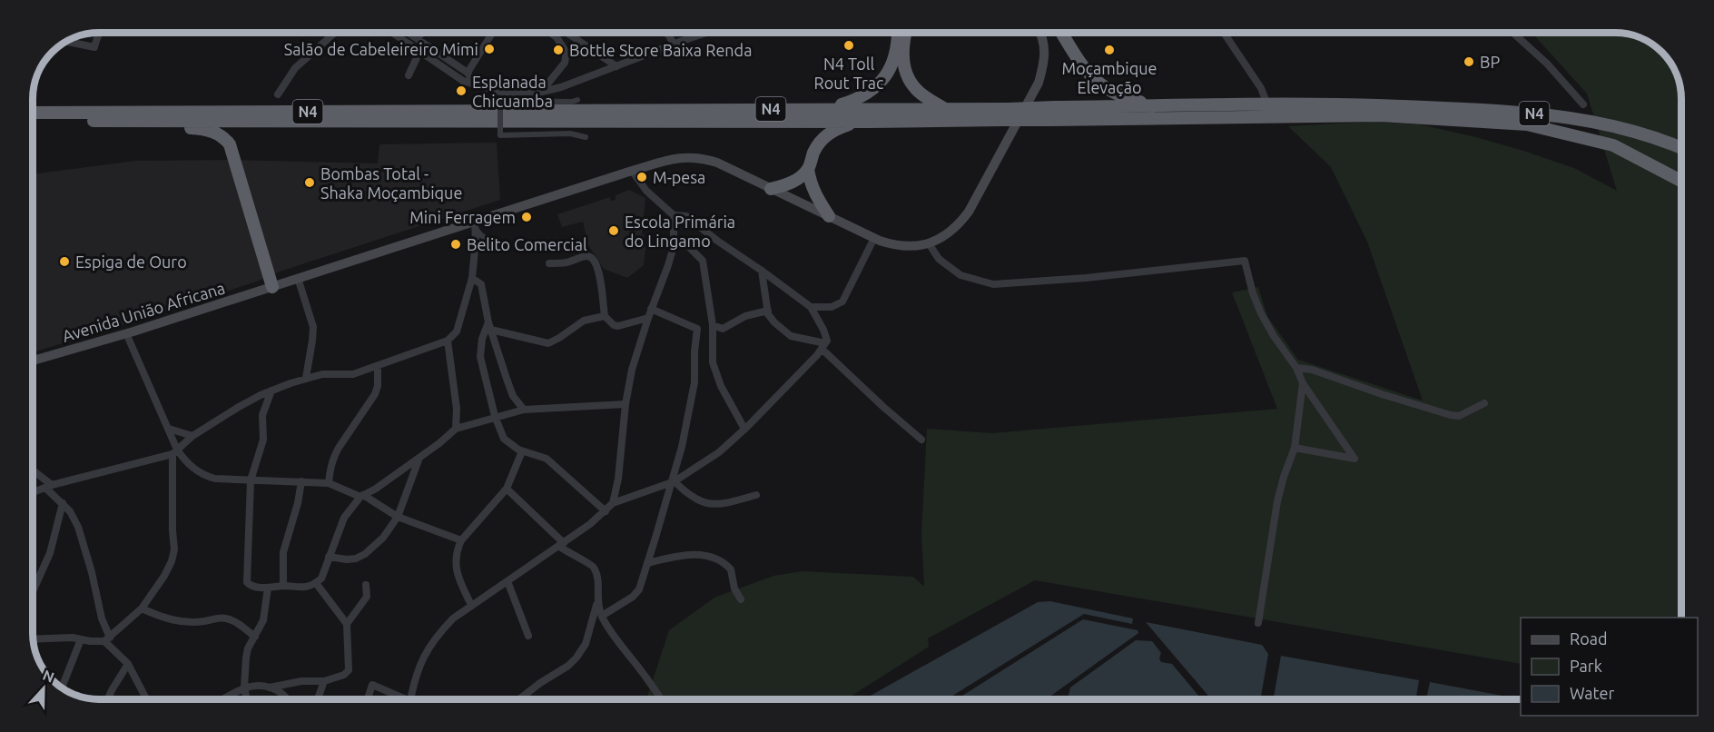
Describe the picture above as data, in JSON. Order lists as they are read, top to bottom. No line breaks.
{"streets":{"highway":["N4"],"main road":["Avenida União Africana"]},"places":["N4 Toll Rout Trac","Salão de Cabeleireiro Mimi","Bottle Store Baixa Renda","Moçambique Elevação","BP","Esplanada Chicuamba","M-pesa","Bombas Total - Shaka Moçambique","Mini Ferragem","Escola Primária do Lingamo","Belito Comercial","Espiga de Ouro"],"legend":["Road","Park","Water"],"north":"top"}
